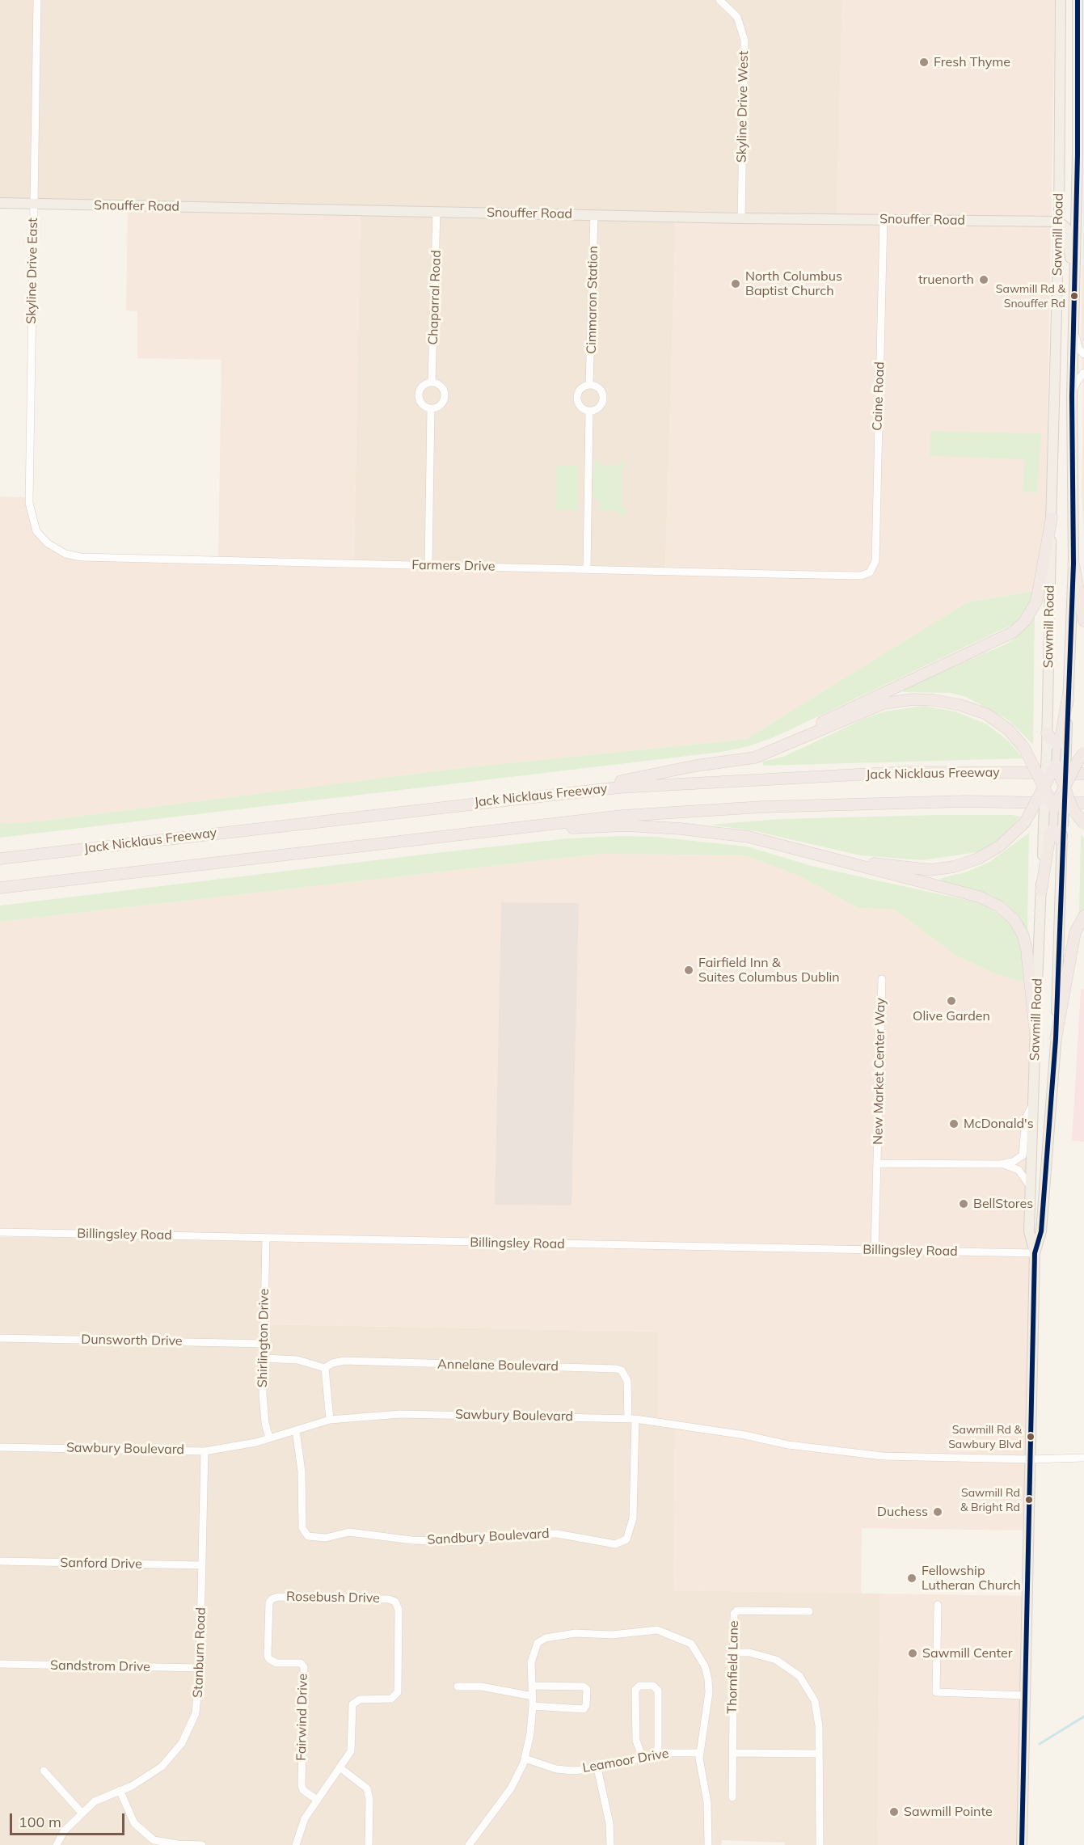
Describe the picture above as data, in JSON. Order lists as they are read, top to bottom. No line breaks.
{"streets":{"highway":["Jack Nicklaus Freeway"],"main road":["Snouffer Road","Sawmill Road"],"street":["Skyline Drive West","Skyline Drive East","Chaparral Road","Cimmaron Station","Caine Road","Farmers Drive","New Market Center Way","Billingsley Road","Shirlington Drive","Dunsworth Drive","Annelane Boulevard","Sawbury Boulevard","Sandbury Boulevard","Sanford Drive","Rosebush Drive","Stanburn Road","Sandstrom Drive","Thornfield Lane","Fairwind Drive","Leamoor Drive"]},"crossings":[["Skyline Drive West","Snouffer Road"],["Snouffer Road","Sawmill Road"],["Snouffer Road","Skyline Drive East"],["Snouffer Road","Chaparral Road"],["Snouffer Road","Cimmaron Station"],["Snouffer Road","Caine Road"],["Sawmill Road","Billingsley Road"],["Sawmill Road","Sawbury Boulevard"],["Skyline Drive East","Farmers Drive"],["Caine Road","Farmers Drive"],["New Market Center Way","Billingsley Road"],["Billingsley Road","Shirlington Drive"],["Shirlington Drive","Dunsworth Drive"],["Shirlington Drive","Sawbury Boulevard"],["Annelane Boulevard","Sawbury Boulevard"],["Annelane Boulevard","Sandbury Boulevard"],["Sawbury Boulevard","Sandbury Boulevard"],["Sawbury Boulevard","Stanburn Road"],["Sanford Drive","Stanburn Road"],["Rosebush Drive","Fairwind Drive"],["Stanburn Road","Sandstrom Drive"]],"places":["Fresh Thyme","truenorth","North Columbus Baptist Church","Sawmill Rd & Snouffer Rd","Fairfield Inn & Suites Columbus Dublin","Olive Garden","McDonald's","BellStores","Sawmill Rd & Sawbury Blvd","Sawmill Rd & Bright Rd","Duchess","Fellowship Lutheran Church","Sawmill Center","Sawmill Pointe"],"scale_bar":"100 m"}
